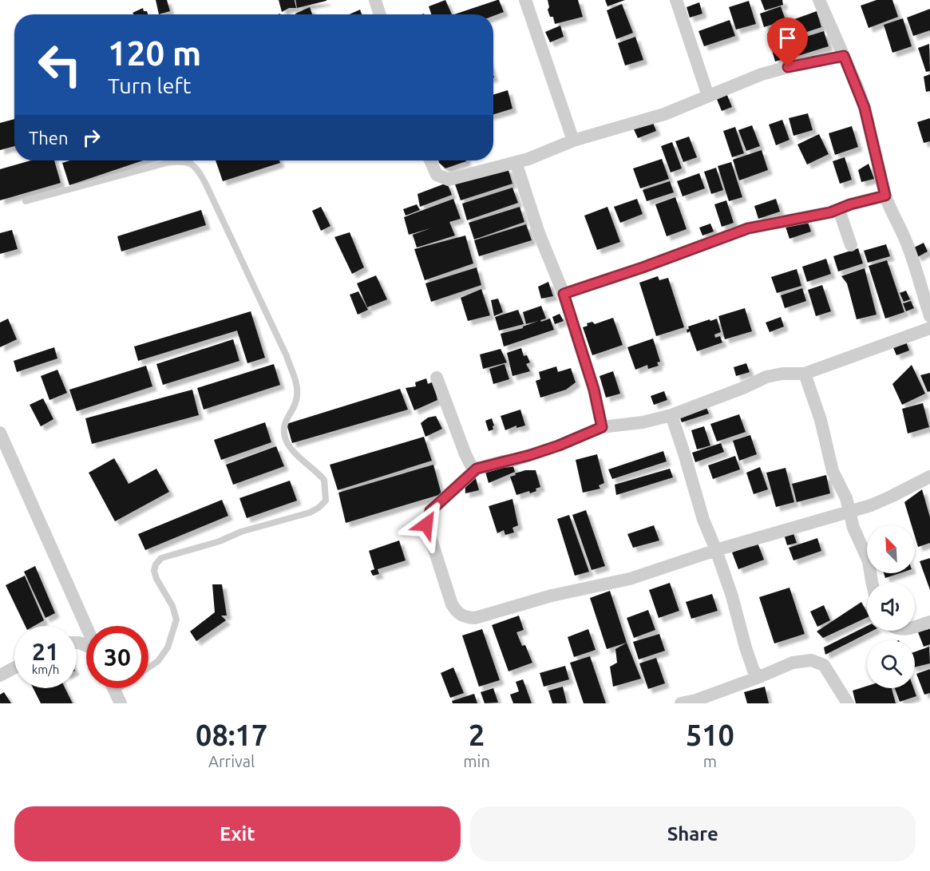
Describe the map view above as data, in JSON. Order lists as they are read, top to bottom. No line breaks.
{"north":"top left","page":{"turn":["120 m","Turn left"],"then":"Then","speed":"21 km/h","limit":"30","eta":["08:17","Arrival","2","min","510","m"],"buttons":["Exit","Share"]}}
